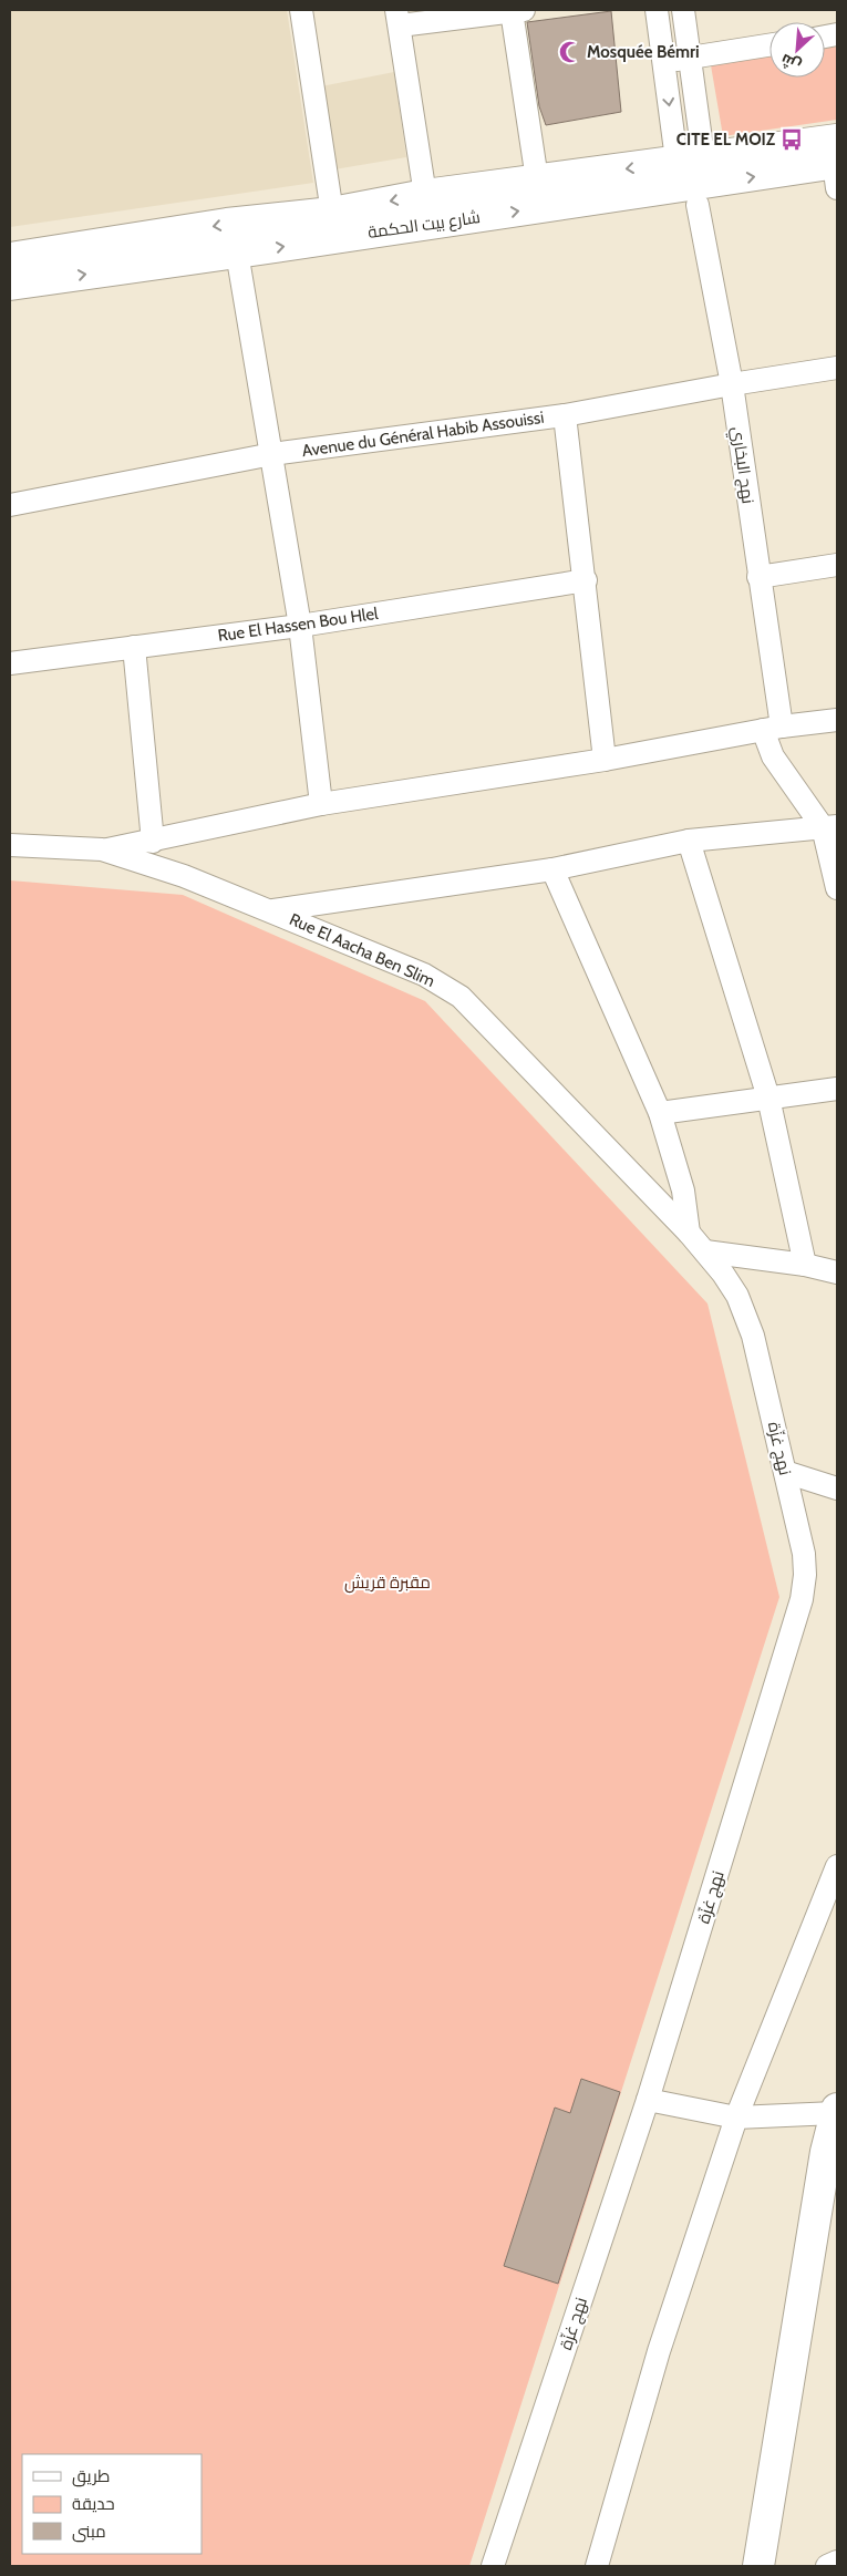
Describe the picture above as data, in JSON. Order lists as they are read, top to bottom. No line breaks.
{"streets":{"main road":["شارع بيت الحكمة"],"street":["Avenue du Général Habib Assouissi","نهج البخاري","Rue El Hassen Bou Hlel","Rue El Aacha Ben Slim","نهج غزّة"]},"crossings":[["شارع بيت الحكمة","نهج البخاري"],["Avenue du Général Habib Assouissi","نهج البخاري"],["Rue El Aacha Ben Slim","نهج غزّة"]],"parks":["مقبرة قريش"],"places":{"mosque":["Mosquée Bémri"],"bus stop":["CITE EL MOIZ"]},"legend":["طريق","حديقة","مبنى"],"north":"bottom left"}
